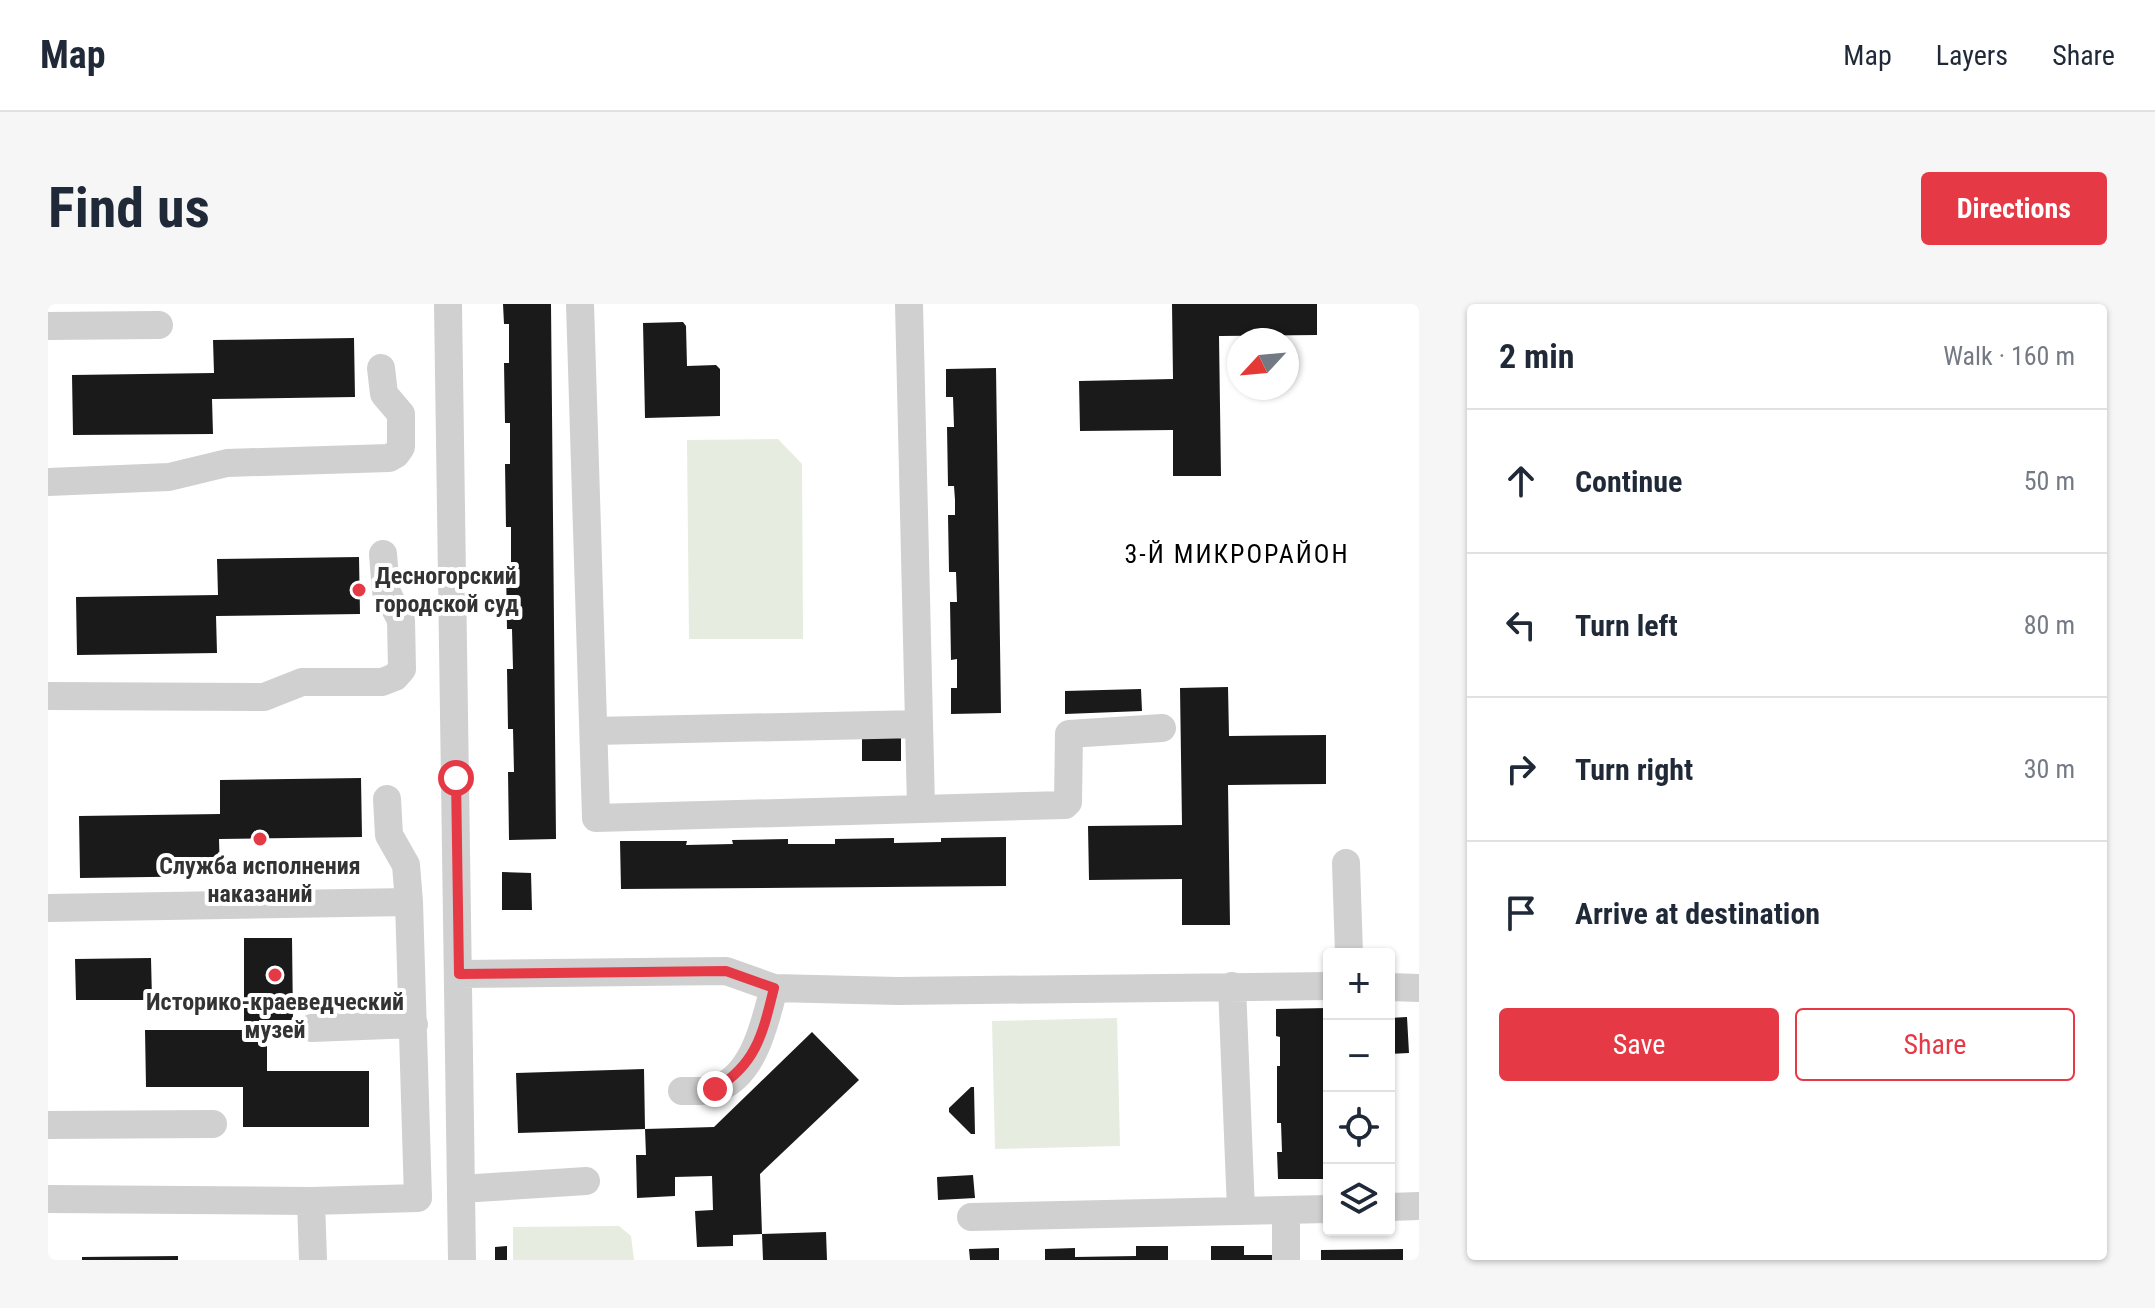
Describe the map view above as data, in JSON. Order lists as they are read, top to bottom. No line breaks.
{"districts":["3-Й МИКРОРАЙОН"],"places":["Десногорский городской суд","Служба исполнения наказаний","Историко-краеведческий музей"],"north":"bottom left","page":{"header":"Map","nav":["Map","Layers","Share"],"buttons":["Directions",["Save","Share"]],"title":"Find us","heading":["2 min","Walk · 160 m"],"list":[["Continue","50 m"],["Turn left","80 m"],["Turn right","30 m"],"Arrive at destination"],"map_buttons":["+","−"]}}
